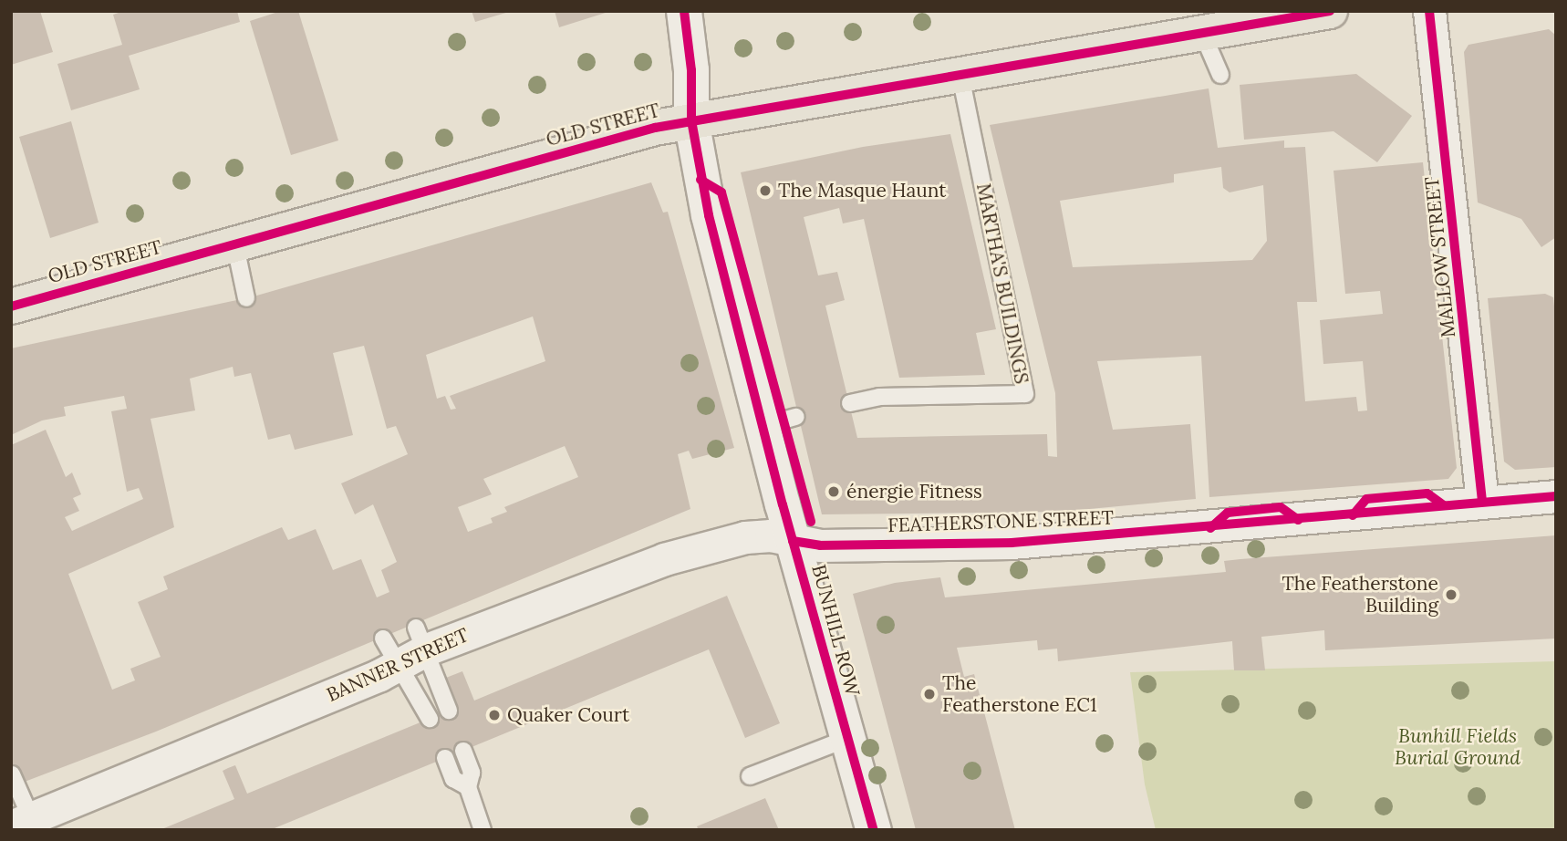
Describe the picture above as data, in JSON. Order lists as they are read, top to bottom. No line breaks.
{"streets":{"main road":["OLD STREET","BUNHILL ROW"],"street":["MALLOW STREET","FEATHERSTONE STREET","BANNER STREET"],"lane":["MARTHA'S BUILDINGS"]},"crossings":[["OLD STREET","MARTHA'S BUILDINGS"],["OLD STREET","BUNHILL ROW"],["MALLOW STREET","FEATHERSTONE STREET"],["FEATHERSTONE STREET","BUNHILL ROW"],["FEATHERSTONE STREET","BANNER STREET"],["BUNHILL ROW","BANNER STREET"]],"parks":["Bunhill Fields Burial Ground"],"places":["The Masque Haunt","énergie Fitness","The Featherstone Building","The Featherstone EC1","Quaker Court"]}
